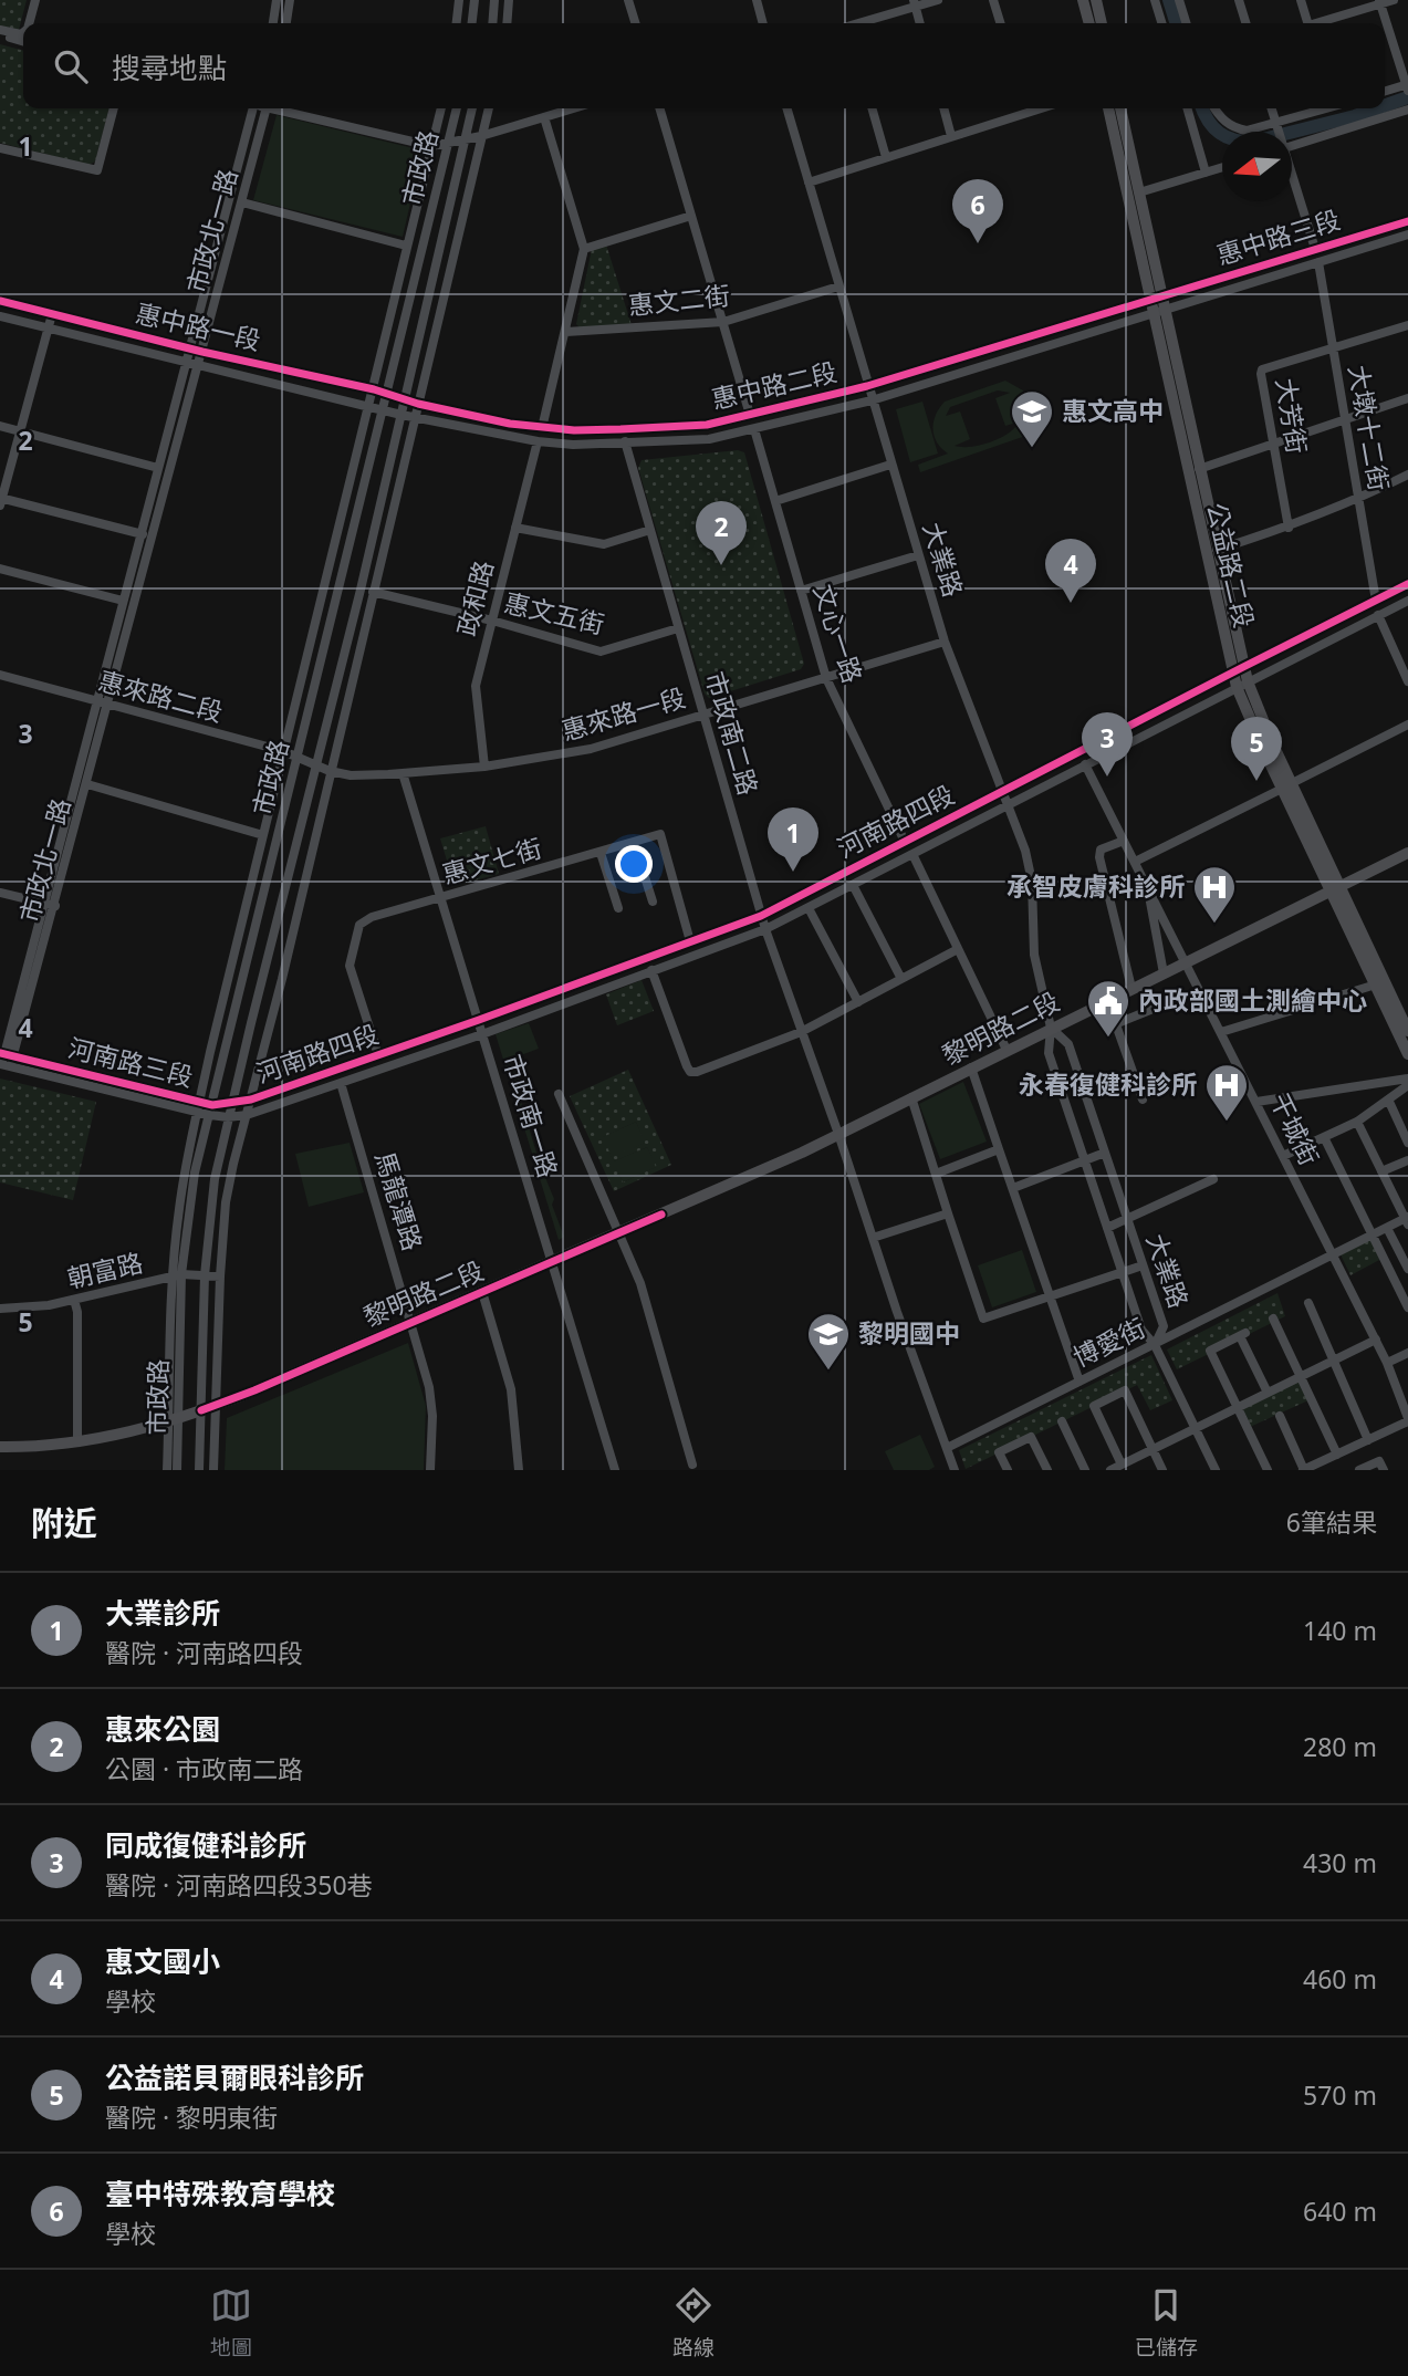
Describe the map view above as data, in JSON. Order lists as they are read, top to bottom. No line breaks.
{"streets":{"main road":["公益路二段","黎明路二段"],"street":["市政路","市政北一路","惠中路三段","惠文二街","惠中路一段","惠中路二段","大芳街","大墩十二街","大業路","政和路","惠文五街","文心一路","惠來路二段","惠來路一段","市政南二路","河南路四段","惠文七街","河南路三段","市政南一路","干城街","馬龍潭路","朝富路","博愛街"]},"crossings":[["市政路","惠中路一段"],["市政路","惠中路二段"],["市政路","惠文五街"],["市政路","惠來路二段"],["市政路","惠來路一段"],["市政路","河南路四段"],["市政路","黎明路二段"],["市政路","河南路三段"],["市政路","朝富路"],["市政北一路","惠中路一段"],["市政北一路","惠來路二段"],["市政北一路","河南路三段"],["惠中路三段","惠中路二段"],["惠中路三段","大墩十二街"],["惠中路三段","公益路二段"],["惠文二街","大業路"],["惠中路一段","惠中路二段"],["惠中路二段","大業路"],["惠中路二段","公益路二段"],["惠中路二段","政和路"],["惠中路二段","文心一路"],["惠中路二段","市政南二路"],["大芳街","大墩十二街"],["大芳街","公益路二段"],["大墩十二街","公益路二段"],["大墩十二街","河南路四段"],["大業路","惠來路一段"],["大業路","河南路四段"],["大業路","黎明路二段"],["大業路","博愛街"],["公益路二段","河南路四段"],["公益路二段","黎明路二段"],["政和路","惠文五街"],["政和路","惠來路一段"],["惠文五街","市政南二路"],["文心一路","惠來路一段"],["文心一路","河南路四段"],["惠來路二段","惠來路一段"],["惠來路一段","市政南二路"],["惠來路一段","市政南一路"],["市政南二路","河南路四段"],["市政南二路","黎明路二段"],["河南路四段","惠文七街"],["河南路四段","河南路三段"],["河南路四段","市政南一路"],["河南路四段","干城街"],["河南路四段","馬龍潭路"],["惠文七街","市政南一路"],["黎明路二段","市政南一路"],["黎明路二段","干城街"],["黎明路二段","馬龍潭路"],["干城街","博愛街"]],"places":{"school or university":["惠文高中","黎明國中"],"hospital":["承智皮膚科診所","永春復健科診所"],"public building":["內政部國土測繪中心"]},"north":"left","page":{"search":"搜尋地點","pins":["6","2","4","3","5","1"],"heading":["附近","6筆結果"],"list":[{"mark":"1","name":"大業診所","note":"醫院 · 河南路四段","value":"140 m"},{"mark":"2","name":"惠來公園","note":"公園 · 市政南二路","value":"280 m"},{"mark":"3","name":"同成復健科診所","note":"醫院 · 河南路四段350巷","value":"430 m"},{"mark":"4","name":"惠文國小","note":"學校","value":"460 m"},{"mark":"5","name":"公益諾貝爾眼科診所","note":"醫院 · 黎明東街","value":"570 m"},{"mark":"6","name":"臺中特殊教育學校","note":"學校","value":"640 m"}],"nav":["地圖","路線","已儲存"]},"grid":{"rows":["1","2","3","4","5"]}}
